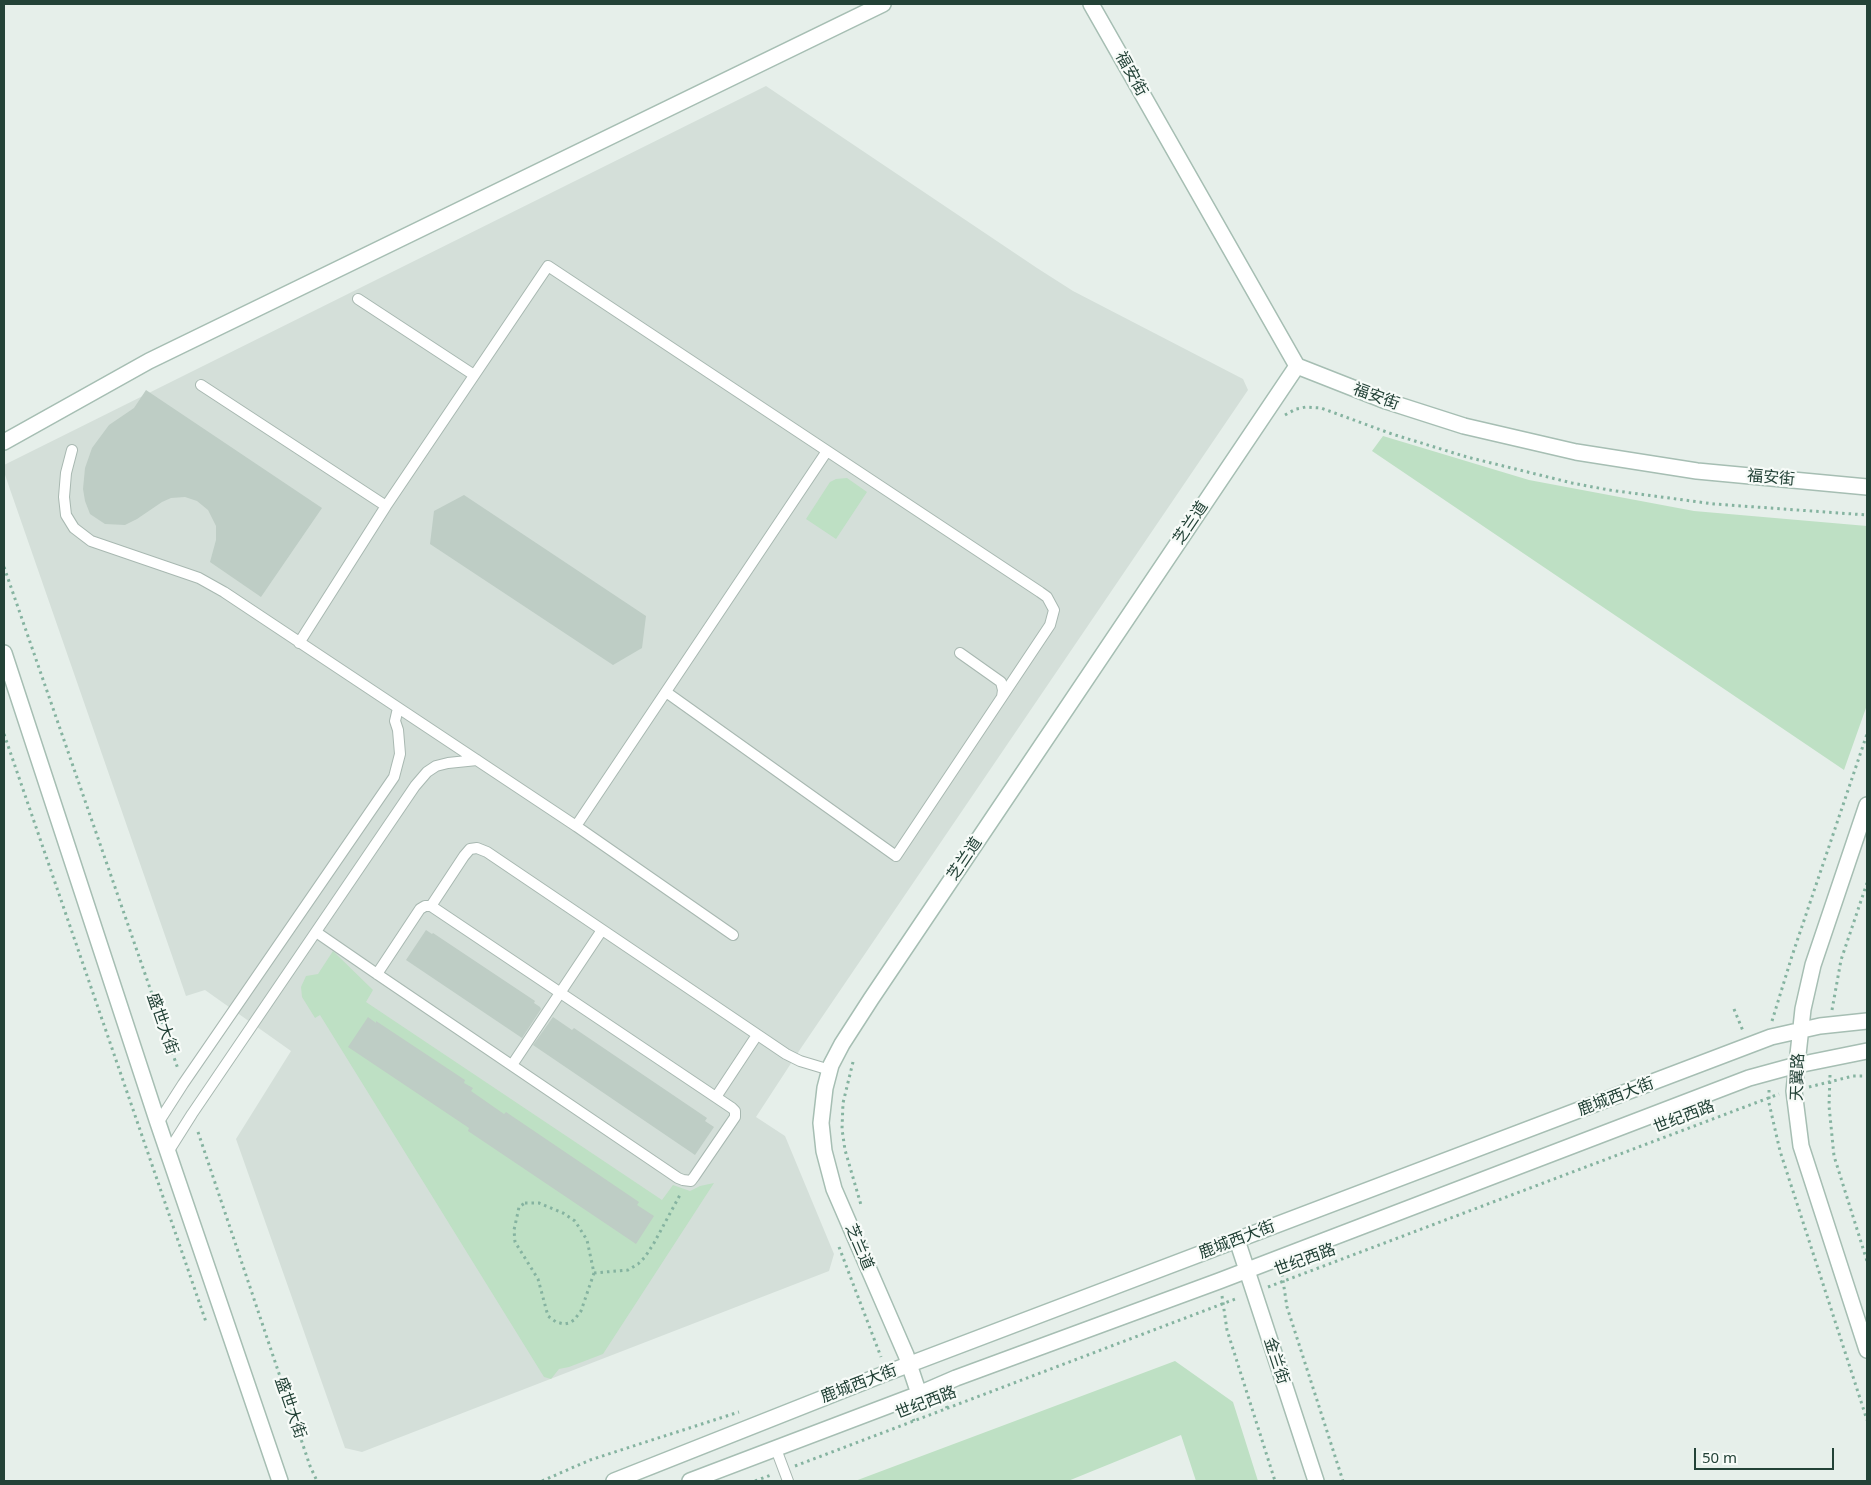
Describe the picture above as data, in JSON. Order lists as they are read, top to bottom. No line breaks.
{"streets":{"street":["福安街","芝兰道","盛世大街","天翼路","鹿城西大街","金兰街"],"path":["世纪西路"]},"crossings":[["福安街","芝兰道"],["芝兰道","鹿城西大街"],["天翼路","鹿城西大街"],["天翼路","世纪西路"],["鹿城西大街","金兰街"],["世纪西路","金兰街"]],"scale_bar":"50 m"}
